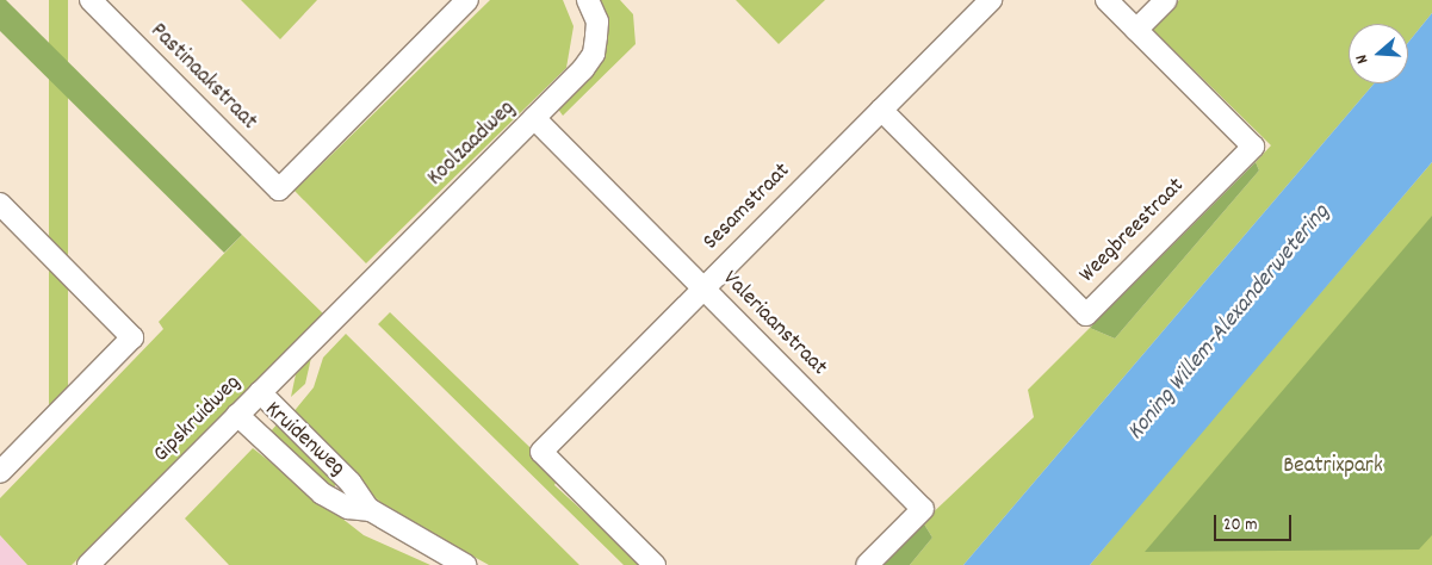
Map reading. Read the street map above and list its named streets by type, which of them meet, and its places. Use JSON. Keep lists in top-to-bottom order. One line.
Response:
{"streets":{"street":["Pastinaakstraat","Koolzaadweg","Sesamstraat","Weegbreestraat","Valeriaanstraat","Gipskruidweg","Kruidenweg"]},"crossings":[["Koolzaadweg","Valeriaanstraat"],["Koolzaadweg","Gipskruidweg"],["Sesamstraat","Weegbreestraat"],["Sesamstraat","Valeriaanstraat"],["Gipskruidweg","Kruidenweg"]],"water":["Koning Willem-Alexanderwetering"],"parks":["Beatrixpark"],"scale_bar":"20 m","north":"left"}
